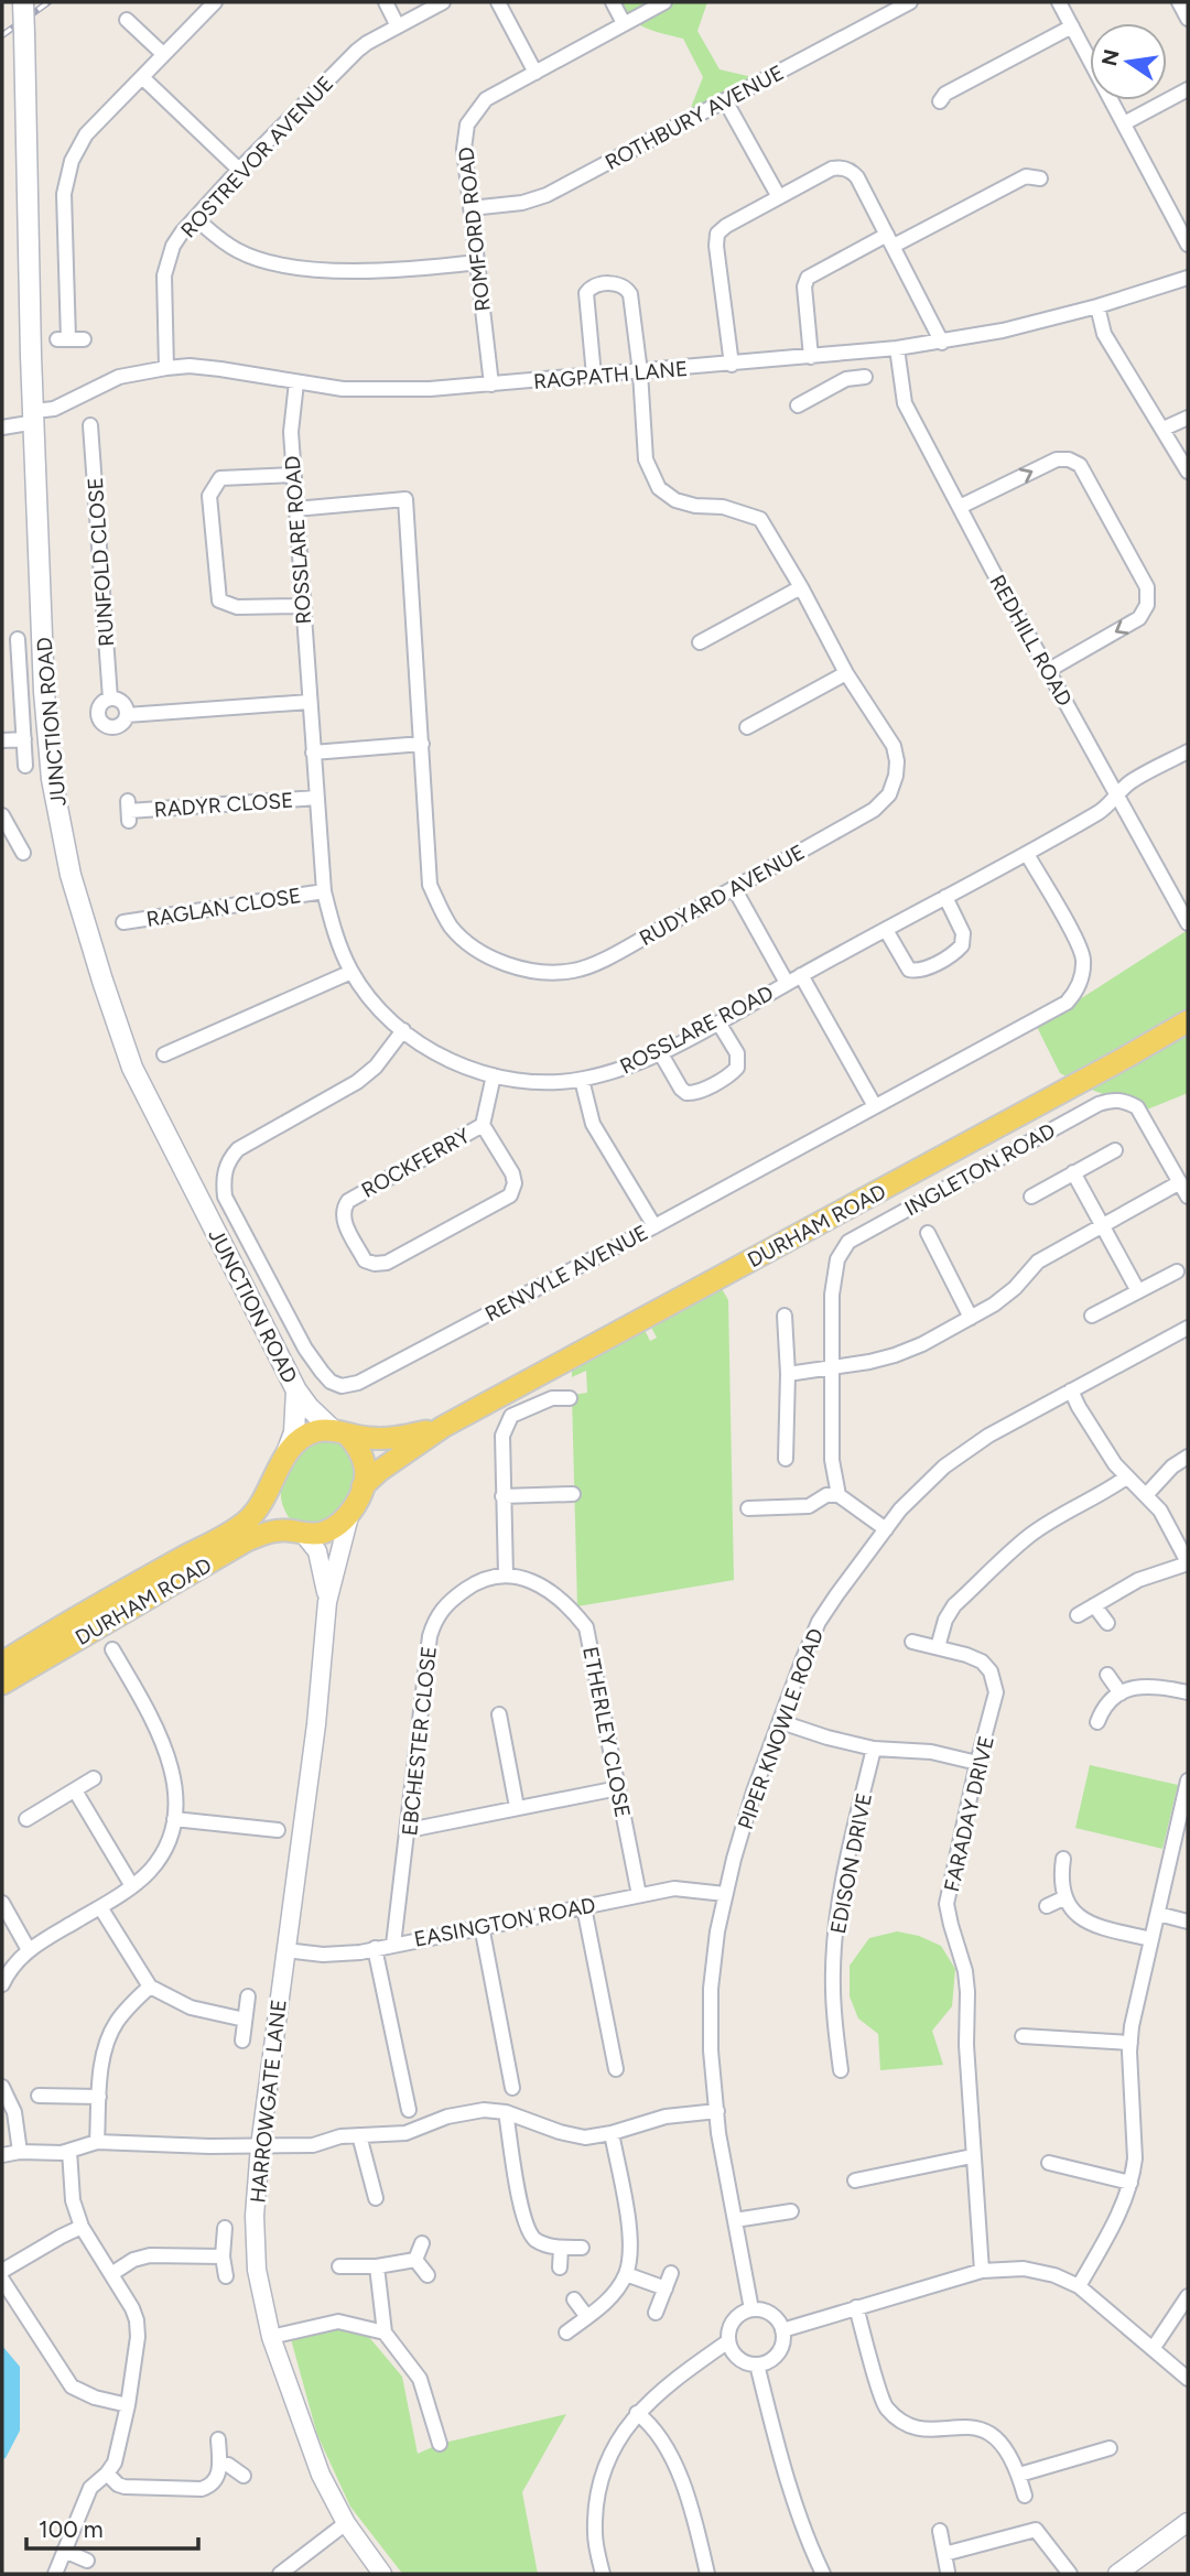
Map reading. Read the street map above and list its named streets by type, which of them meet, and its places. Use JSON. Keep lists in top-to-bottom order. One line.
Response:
{"streets":{"main road":["JUNCTION ROAD","DURHAM ROAD"],"street":["ROTHBURY AVENUE","ROSTREVOR AVENUE","ROMFORD ROAD","RAGPATH LANE","ROSSLARE ROAD","RUNFOLD CLOSE","REDHILL ROAD","RADYR CLOSE","RUDYARD AVENUE","RAGLAN CLOSE","ROCKFERRY","INGLETON ROAD","RENVYLE AVENUE","PIPER KNOWLE ROAD","ETHERLEY CLOSE","EBCHESTER CLOSE","FARADAY DRIVE","EDISON DRIVE","EASINGTON ROAD","HARROWGATE LANE"]},"crossings":[["ROTHBURY AVENUE","ROMFORD ROAD"],["ROSTREVOR AVENUE","RAGPATH LANE"],["ROMFORD ROAD","RAGPATH LANE"],["RAGPATH LANE","ROSSLARE ROAD"],["RAGPATH LANE","REDHILL ROAD"],["RAGPATH LANE","JUNCTION ROAD"],["RAGPATH LANE","RUDYARD AVENUE"],["ROSSLARE ROAD","RUNFOLD CLOSE"],["ROSSLARE ROAD","REDHILL ROAD"],["ROSSLARE ROAD","RADYR CLOSE"],["ROSSLARE ROAD","RUDYARD AVENUE"],["ROSSLARE ROAD","RAGLAN CLOSE"],["ROSSLARE ROAD","RENVYLE AVENUE"],["JUNCTION ROAD","DURHAM ROAD"],["JUNCTION ROAD","HARROWGATE LANE"],["DURHAM ROAD","HARROWGATE LANE"],["PIPER KNOWLE ROAD","EASINGTON ROAD"],["ETHERLEY CLOSE","EBCHESTER CLOSE"],["ETHERLEY CLOSE","EASINGTON ROAD"],["EBCHESTER CLOSE","EASINGTON ROAD"],["EASINGTON ROAD","HARROWGATE LANE"]],"scale_bar":"100 m","north":"left"}
